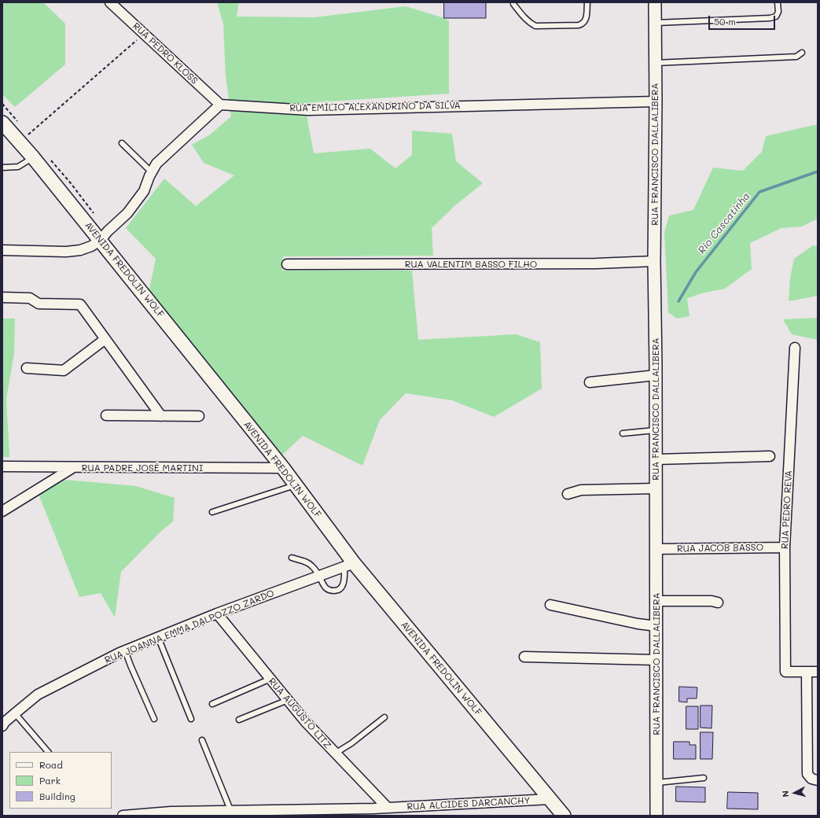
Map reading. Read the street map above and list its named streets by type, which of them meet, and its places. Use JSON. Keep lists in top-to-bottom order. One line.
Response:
{"streets":{"main road":["AVENIDA FREDOLIN WOLF"],"street":["RUA PEDRO KLOSS","RUA EMÍLIO ALEXANDRINO DA SILVA","RUA FRANCISCO DALLALIBERA","RUA VALENTIM BASSO FILHO","RUA PADRE JOSÉ MARTINI","RUA PEDRO REVA","RUA JACOB BASSO","RUA JOANNA EMMA DALPOZZO ZARDO","RUA AUGUSTO LITZ","RUA ALCIDES DARCANCHY"]},"crossings":[["RUA PEDRO KLOSS","RUA EMÍLIO ALEXANDRINO DA SILVA"],["RUA EMÍLIO ALEXANDRINO DA SILVA","RUA FRANCISCO DALLALIBERA"],["RUA FRANCISCO DALLALIBERA","RUA VALENTIM BASSO FILHO"],["RUA FRANCISCO DALLALIBERA","RUA JACOB BASSO"],["AVENIDA FREDOLIN WOLF","RUA PADRE JOSÉ MARTINI"],["AVENIDA FREDOLIN WOLF","RUA JOANNA EMMA DALPOZZO ZARDO"],["AVENIDA FREDOLIN WOLF","RUA ALCIDES DARCANCHY"],["RUA PEDRO REVA","RUA JACOB BASSO"],["RUA JOANNA EMMA DALPOZZO ZARDO","RUA AUGUSTO LITZ"],["RUA AUGUSTO LITZ","RUA ALCIDES DARCANCHY"]],"water":["Rio Cascatinha"],"legend":["Road","Park","Building"],"scale_bar":"50 m","north":"left"}
